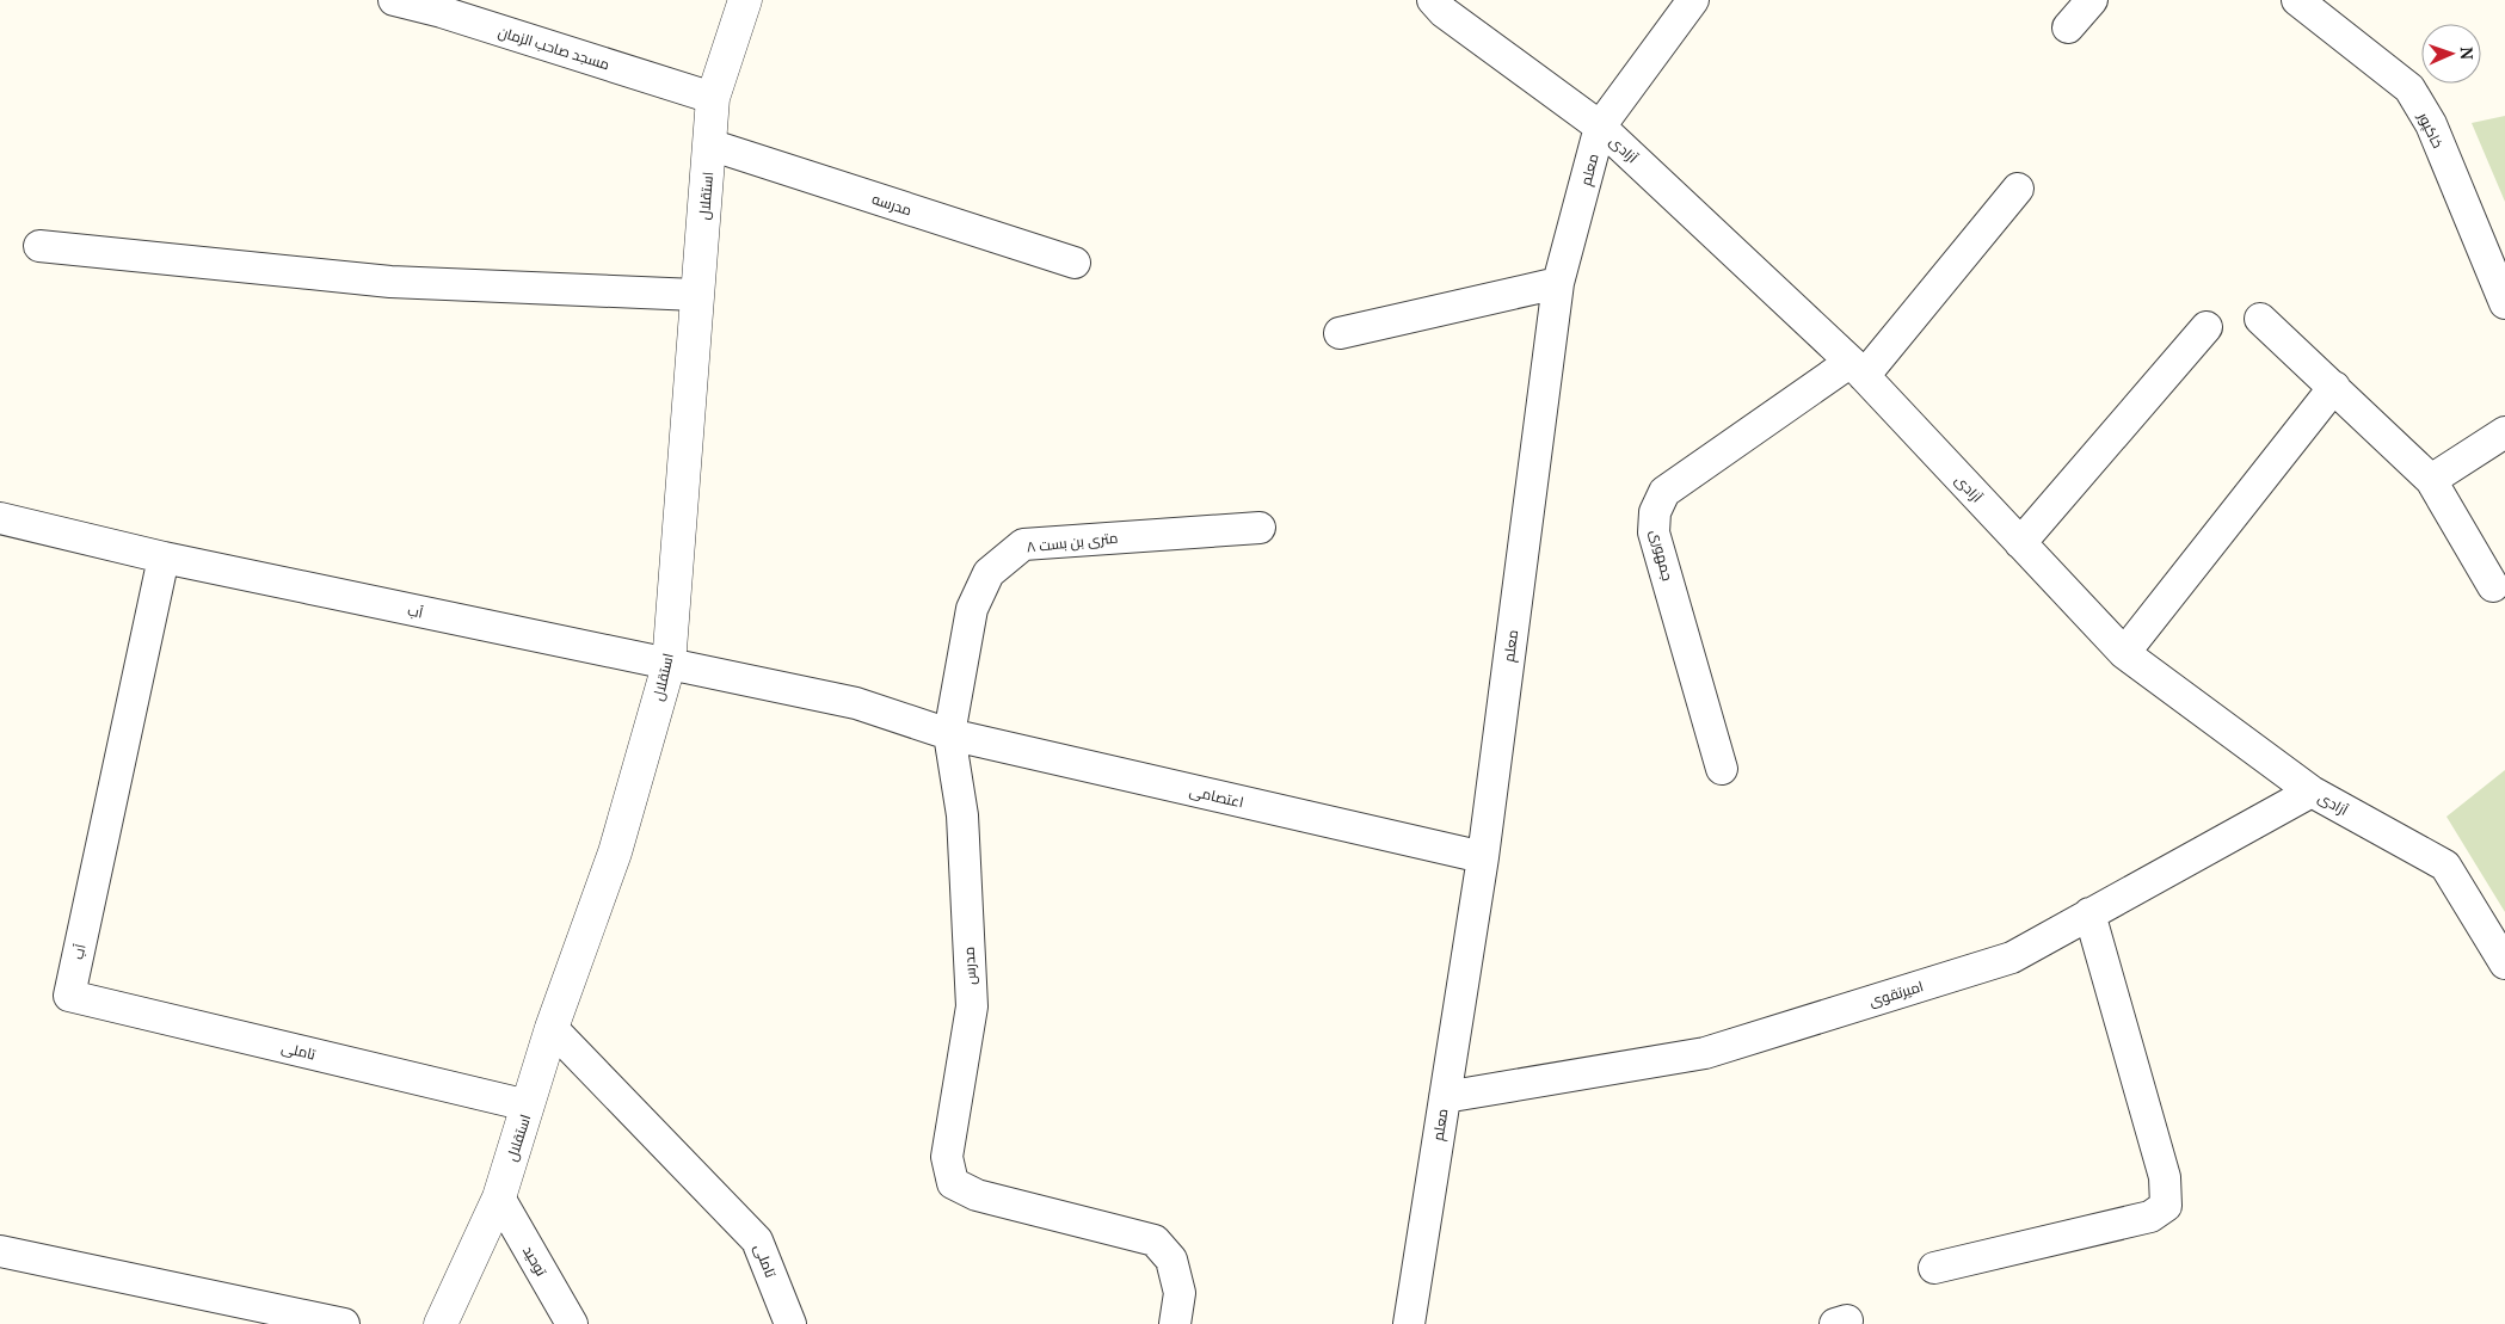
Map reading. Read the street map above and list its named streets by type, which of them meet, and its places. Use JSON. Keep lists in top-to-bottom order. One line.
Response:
{"streets":{"street":["مسجد صاحب الزمان","خاکپور","آزادی","معلم","استقلال","مدرسه","۸ متری بن بست","جمهوری","آب","اعتصامی","مدرس","امیرتقوی","تاملی","توحید"]},"crossings":[["مسجد صاحب الزمان","استقلال"],["آزادی","معلم"],["آزادی","جمهوری"],["آزادی","امیرتقوی"],["معلم","اعتصامی"],["معلم","امیرتقوی"],["استقلال","مدرسه"],["استقلال","آب"],["استقلال","تاملی"],["استقلال","توحید"],["۸ متری بن بست","اعتصامی"],["۸ متری بن بست","مدرس"],["آب","تاملی"],["اعتصامی","مدرس"]],"north":"right"}
